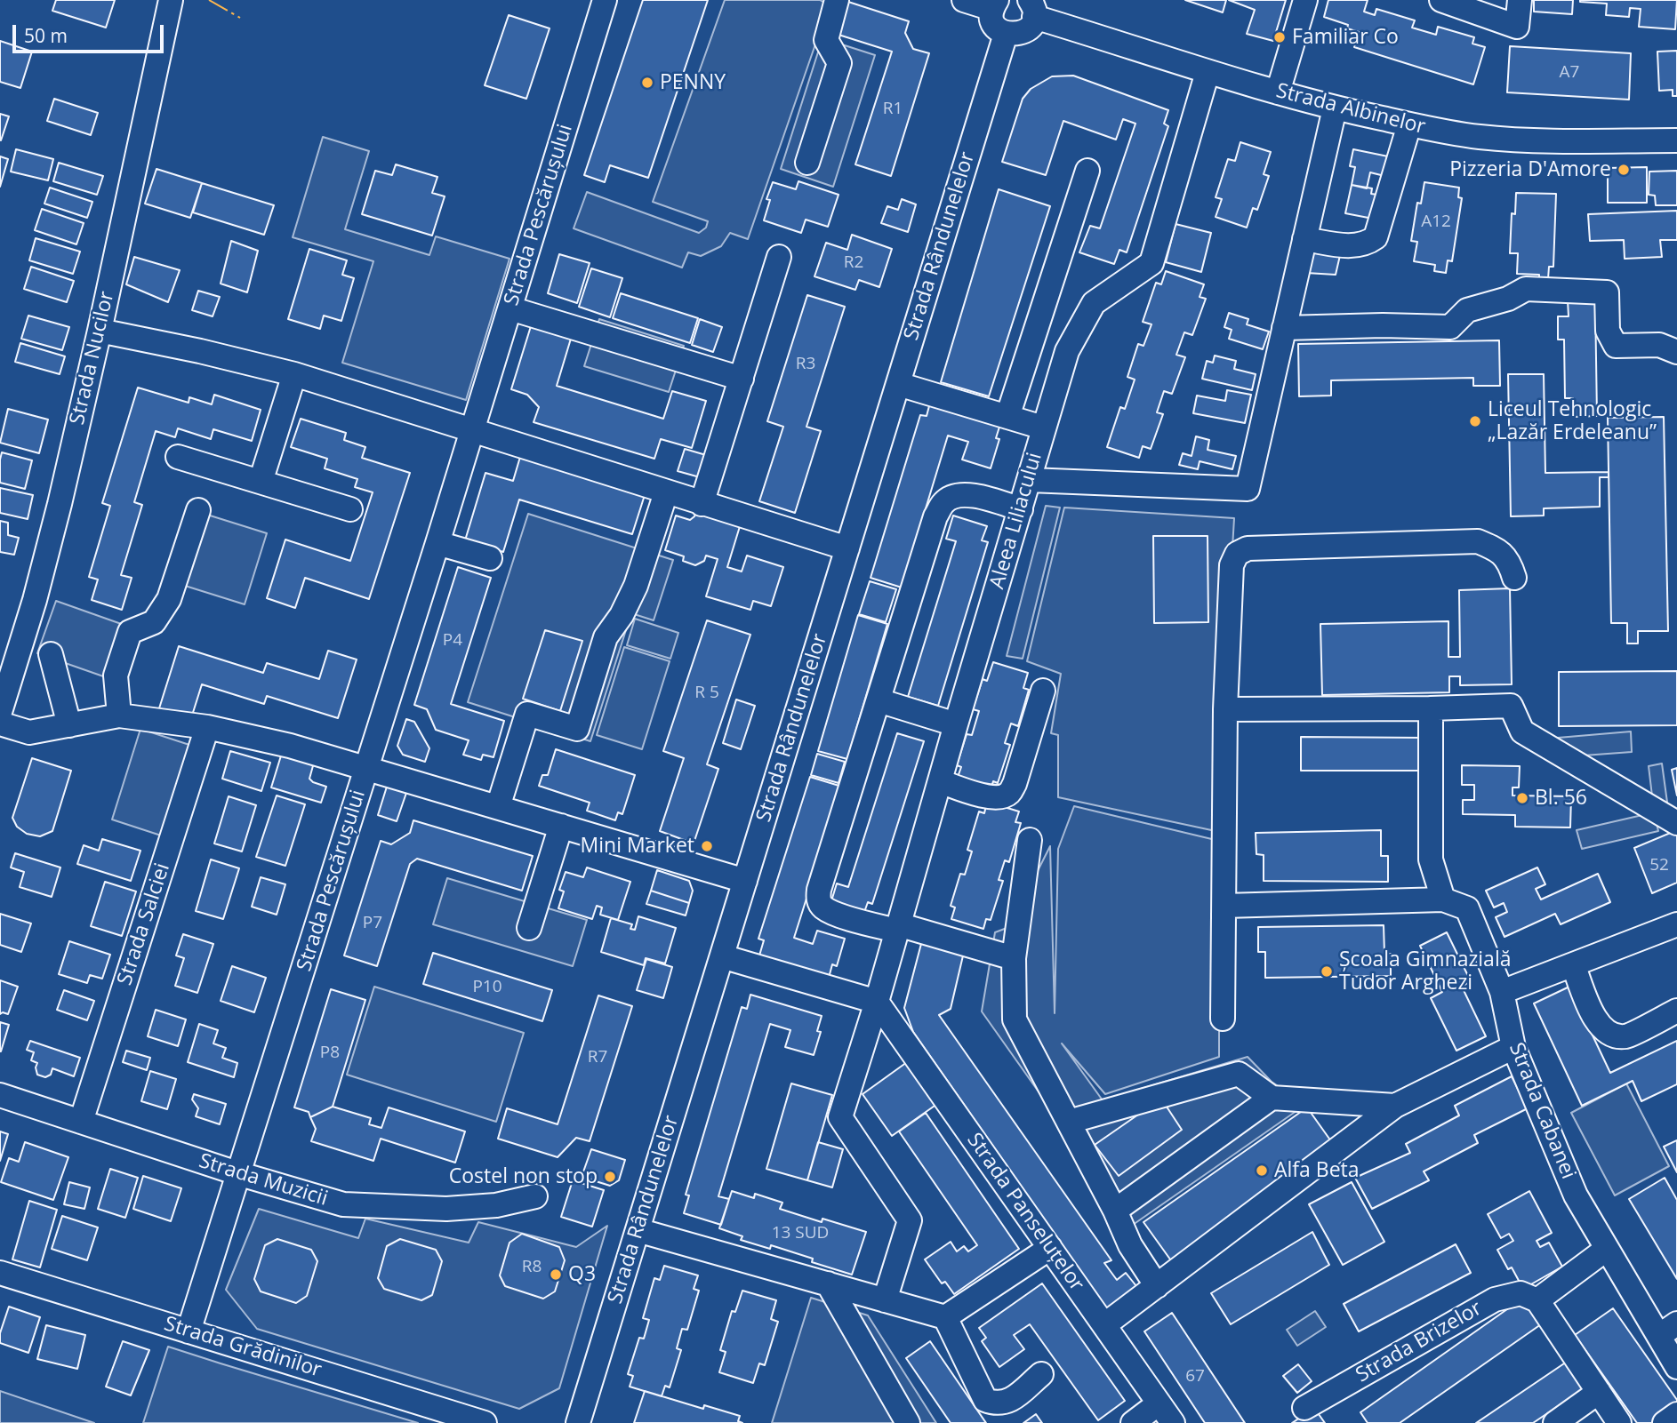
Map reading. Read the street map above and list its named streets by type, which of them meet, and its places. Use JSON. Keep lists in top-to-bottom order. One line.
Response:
{"streets":{"street":["Strada Albinelor","Strada Pescărușului","Strada Rândunelelor","Strada Nucilor","Aleea Liliacului","Strada Salciei","Strada Cabanei","Strada Muzicii","Strada Panseluțelor","Strada Brizelor","Strada Grădinilor"]},"crossings":[["Strada Albinelor","Aleea Liliacului"],["Strada Pescărușului","Strada Muzicii"],["Strada Pescărușului","Strada Grădinilor"],["Aleea Liliacului","Strada Panseluțelor"],["Strada Salciei","Strada Muzicii"]],"places":["Familiar Co","PENNY","Pizzeria D'Amore","Liceul Tehnologic „Lazăr Erdeleanu”","Bl. 56","Mini Market","Școala Gimnazială Tudor Arghezi","Alfa Beta","Costel non stop","Q3"],"house_numbers":["A7","R1","A12","R2","R3","P4","R 5","52","P7","P10","P8","R7","13 SUD","R8","67"],"scale_bar":"50 m"}
